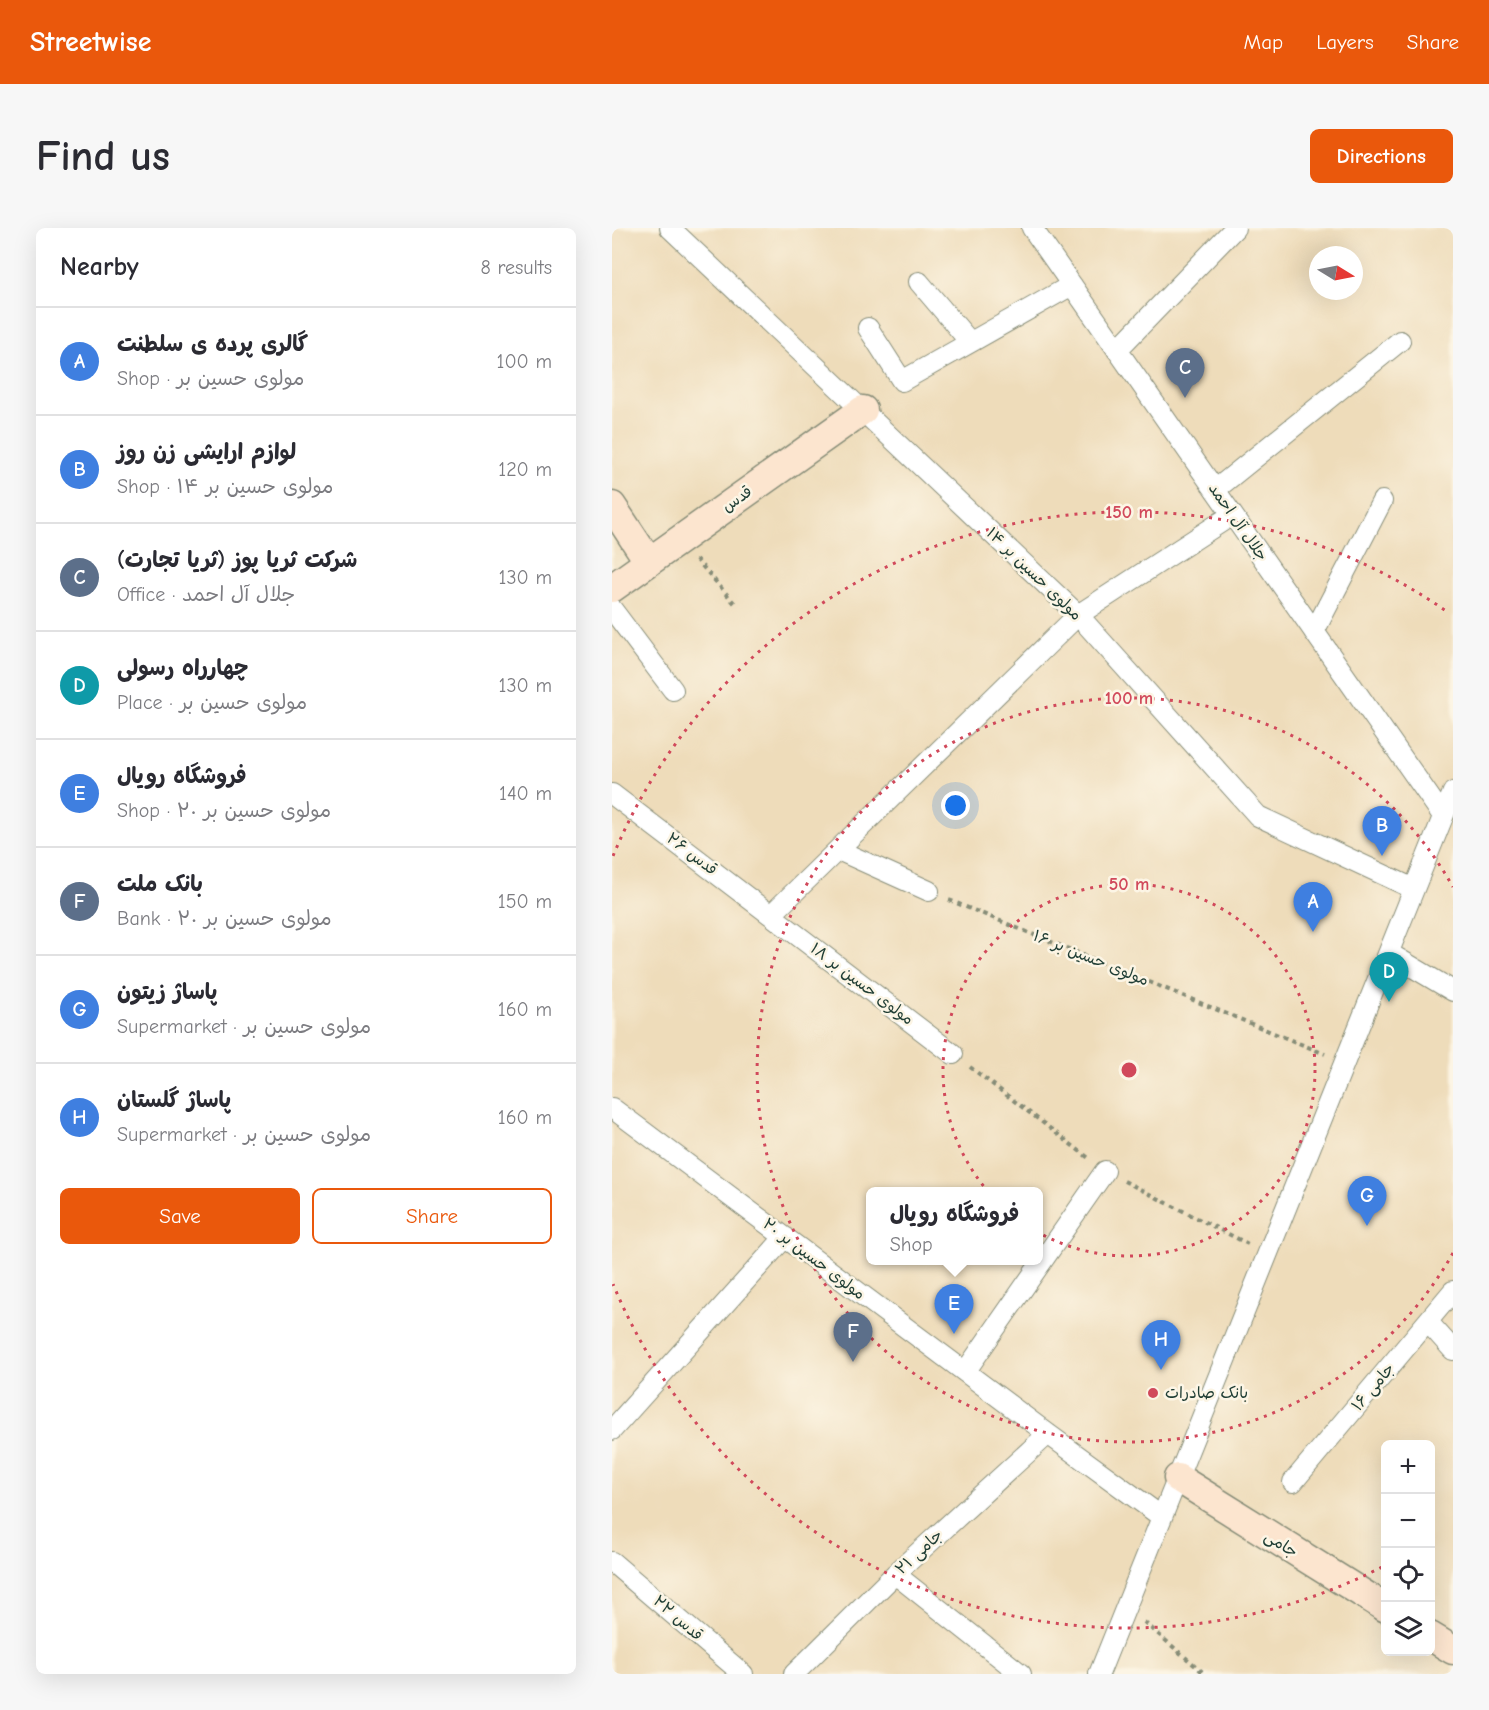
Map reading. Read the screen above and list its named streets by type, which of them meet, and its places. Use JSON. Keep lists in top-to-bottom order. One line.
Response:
{"streets":{"street":["قدس","جلال آل احمد","مولوی حسین بر ۱۴","قدس ۲۶","مولوی حسین بر ۱۸","مولوی حسین بر ۲۰","جامی ۱۶","جامی","جامی ۲۱","قدس ۲۲"],"path":["مولوی حسین بر ۱۶"]},"crossings":[["قدس","مولوی حسین بر ۱۴"],["قدس ۲۶","مولوی حسین بر ۱۸"],["مولوی حسین بر ۲۰","جامی ۲۱"]],"places":["بانک صادرات"],"north":"right","page":{"header":"Streetwise","nav":["Map","Layers","Share"],"buttons":["Directions",["Save","Share"]],"title":"Find us","heading":["Nearby","8 results"],"list":[{"mark":"A","name":"گالری پرده ی سلطنت","note":"Shop · مولوی حسین بر","value":"100 m"},{"mark":"B","name":"لوازم ارایشی زن روز","note":"Shop · مولوی حسین بر ۱۴","value":"120 m"},{"mark":"C","name":"شرکت ثریا پوز (ثریا تجارت)","note":"Office · جلال آل احمد","value":"130 m"},{"mark":"D","name":"چهارراه رسولی","note":"Place · مولوی حسین بر","value":"130 m"},{"mark":"E","name":"فروشگاه رویال","note":"Shop · مولوی حسین بر ۲۰","value":"140 m"},{"mark":"F","name":"بانک ملت","note":"Bank · مولوی حسین بر ۲۰","value":"150 m"},{"mark":"G","name":"پاساژ زیتون","note":"Supermarket · مولوی حسین بر","value":"160 m"},{"mark":"H","name":"پاساژ گلستان","note":"Supermarket · مولوی حسین بر","value":"160 m"}],"pins":["C","B","A","D","G","E","F","H"],"popup":["فروشگاه رویال","Shop"],"map_buttons":["+","−"]},"rings":["150 m","100 m","50 m"]}
